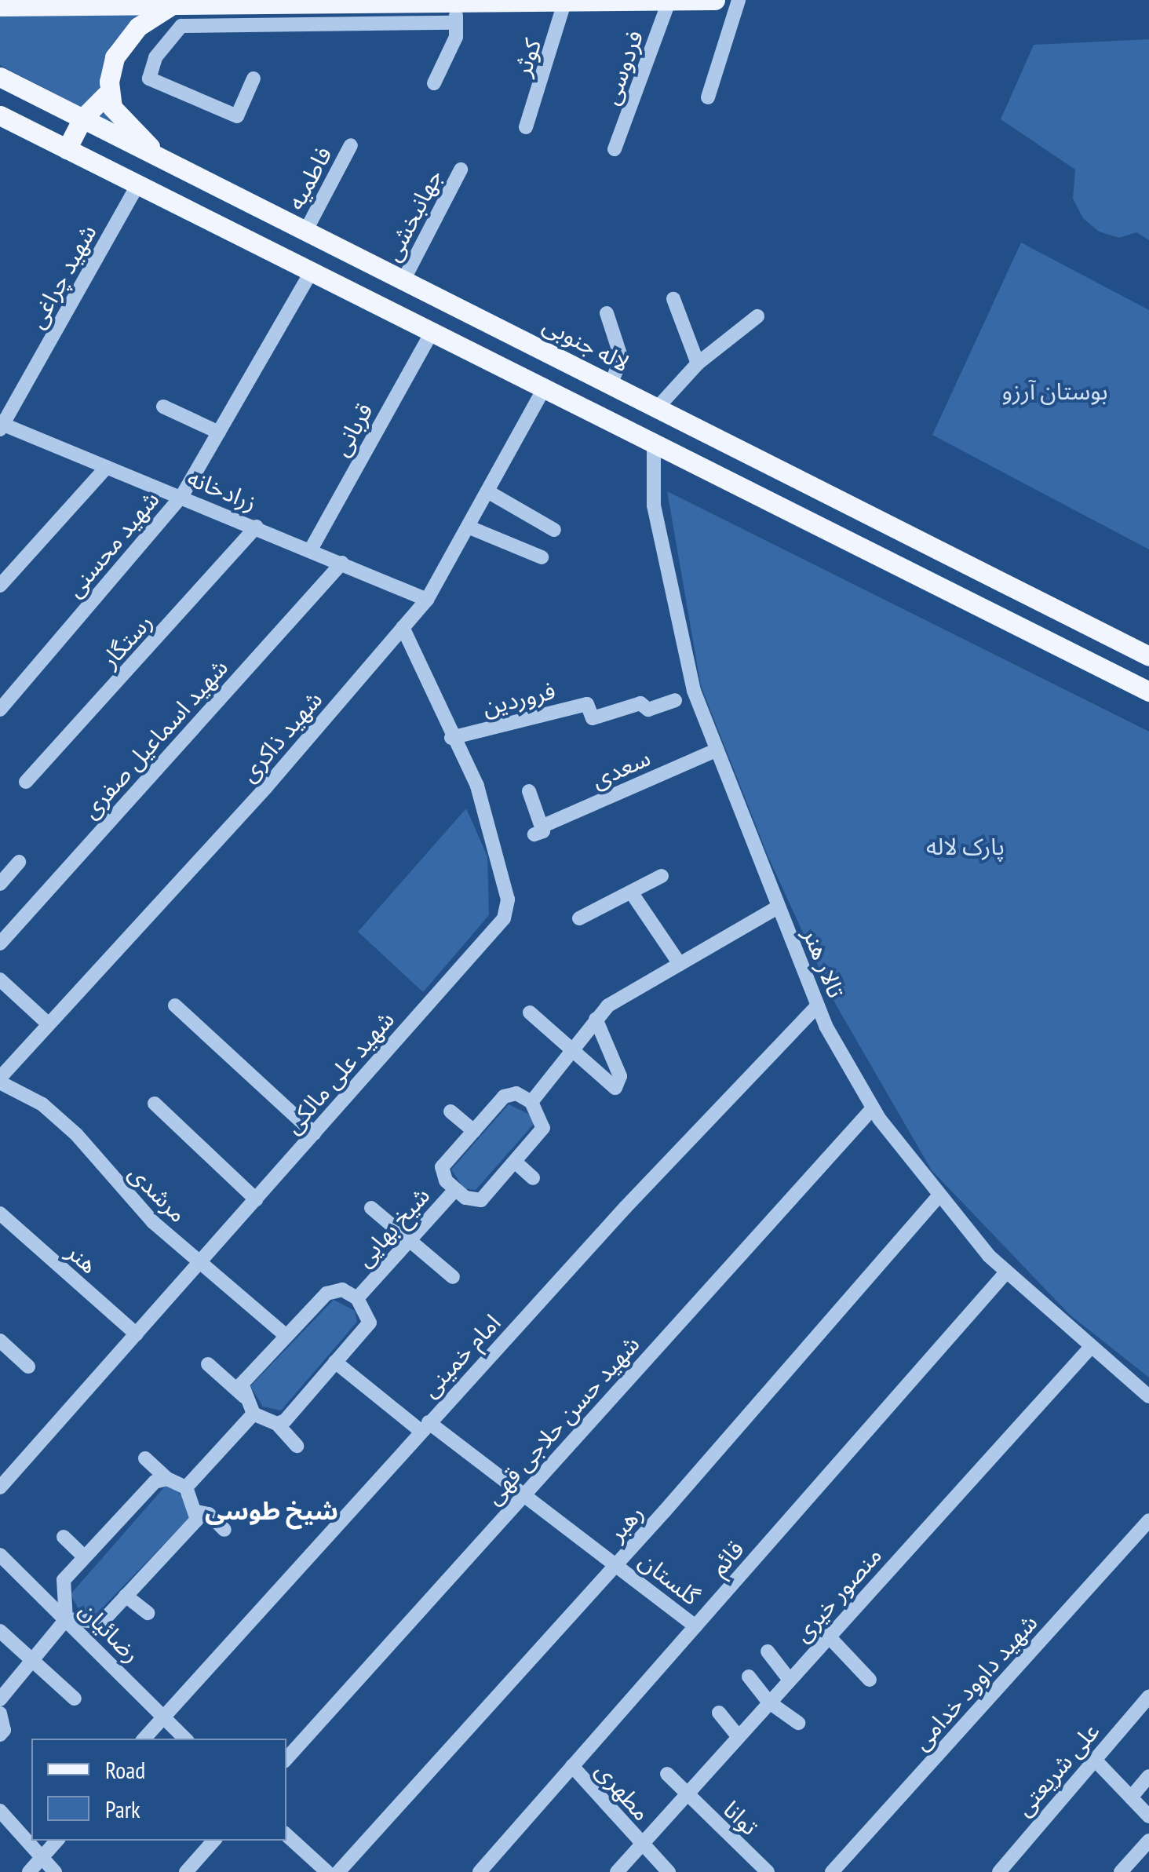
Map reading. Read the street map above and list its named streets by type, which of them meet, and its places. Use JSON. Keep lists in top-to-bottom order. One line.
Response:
{"streets":{"main road":["لاله جنوبی"],"street":["کوثر","فردوسی","فاطمیه","جهانبخشی","شهید چراغی","قربانی","زرادخانه","شهید محسنی","رستگار","فروردین","شهید ذاکری","شهید اسماعیل صفری","سعدی","تالار هنر","شهید علی مالکی","مرشدی","شیخ بهایی","هنر","امام خمینی","شهید حسن حلاجی قهی","رهبر","قائم","گلستان","منصور خیری","رضائیان","شهید داوود خدامی","علی شریعتی","مطهری","توانا"]},"crossings":[["فاطمیه","لاله جنوبی"],["جهانبخشی","لاله جنوبی"],["شهید چراغی","زرادخانه"],["قربانی","زرادخانه"],["زرادخانه","شهید محسنی"],["زرادخانه","رستگار"],["زرادخانه","شهید ذاکری"],["زرادخانه","شهید اسماعیل صفری"],["فروردین","شهید علی مالکی"],["شهید ذاکری","شهید علی مالکی"],["شهید ذاکری","مرشدی"],["سعدی","تالار هنر"],["تالار هنر","امام خمینی"],["تالار هنر","شهید حسن حلاجی قهی"],["تالار هنر","رهبر"],["تالار هنر","قائم"],["تالار هنر","منصور خیری"],["شهید علی مالکی","مرشدی"],["شهید علی مالکی","هنر"],["شیخ بهایی","گلستان"],["امام خمینی","گلستان"],["امام خمینی","رضائیان"],["شهید حسن حلاجی قهی","گلستان"],["رهبر","گلستان"],["قائم","گلستان"],["قائم","مطهری"],["منصور خیری","مطهری"],["منصور خیری","توانا"]],"districts":["شیخ طوسی"],"parks":["بوستان آرزو","پارک لاله"],"legend":["Road","Park"]}
